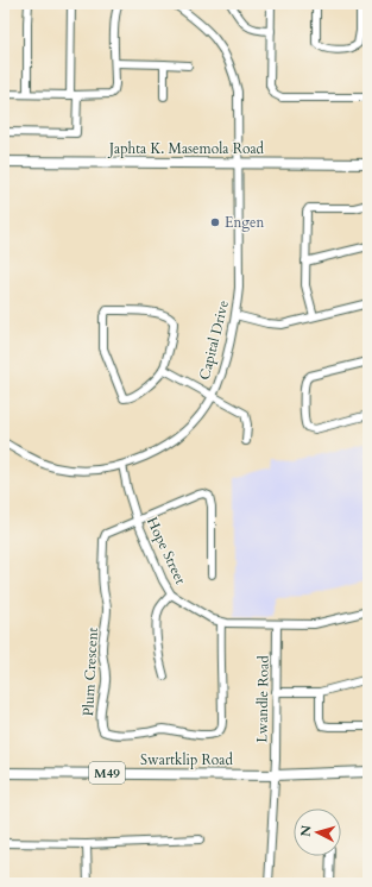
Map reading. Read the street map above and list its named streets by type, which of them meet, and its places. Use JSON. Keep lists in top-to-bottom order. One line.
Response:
{"streets":{"main road":["Japhta K. Masemola Road","Swartklip Road","M49"],"street":["Capital Drive","Hope Street","Plum Crescent","Lwandle Road"]},"crossings":[["Japhta K. Masemola Road","Capital Drive"],["Capital Drive","Hope Street"],["Hope Street","Plum Crescent"],["Hope Street","Lwandle Road"],["Lwandle Road","Swartklip Road"]],"places":["Engen"],"north":"left"}
